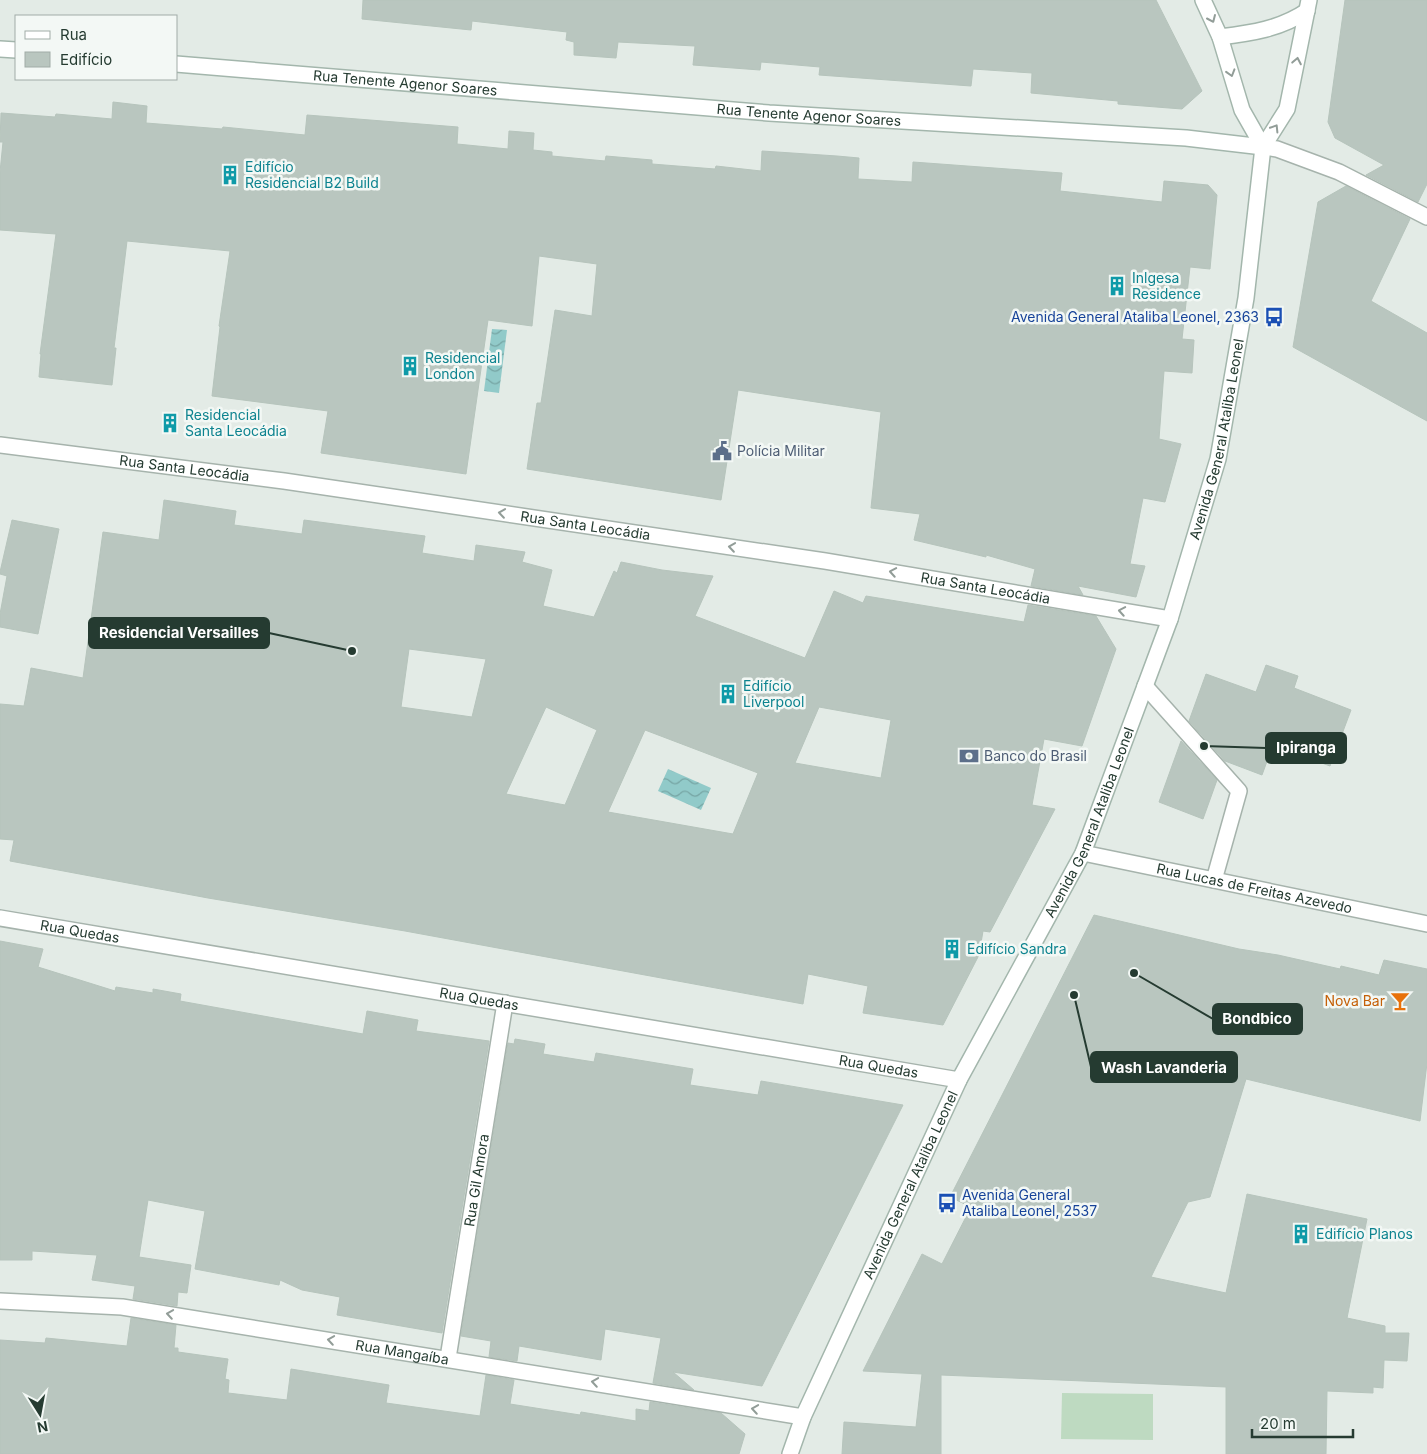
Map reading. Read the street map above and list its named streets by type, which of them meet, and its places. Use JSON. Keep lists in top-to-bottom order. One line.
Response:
{"streets":{"street":["Rua Tenente Agenor Soares","Avenida General Ataliba Leonel","Rua Santa Leocádia","Rua Lucas de Freitas Azevedo","Rua Quedas","Rua Gil Amora","Rua Mangaíba"]},"crossings":[["Rua Tenente Agenor Soares","Avenida General Ataliba Leonel"],["Avenida General Ataliba Leonel","Rua Santa Leocádia"],["Avenida General Ataliba Leonel","Rua Lucas de Freitas Azevedo"],["Avenida General Ataliba Leonel","Rua Quedas"],["Avenida General Ataliba Leonel","Rua Mangaíba"],["Rua Quedas","Rua Gil Amora"],["Rua Gil Amora","Rua Mangaíba"]],"one_way":["Rua Santa Leocádia","Rua Mangaíba"],"places":{"building":["Edifício Residencial B2 Build","Inlgesa Residence","Residencial London","Residencial Santa Leocádia","Edifício Liverpool","Edifício Sandra","Edifício Planos"],"bus stop":["Avenida General Ataliba Leonel, 2363","Avenida General Ataliba Leonel, 2537"],"public building":["Polícia Militar"],"other":["Residencial Versailles","Ipiranga","Bondbico","Wash Lavanderia"],"bank":["Banco do Brasil"],"bar":["Nova Bar"]},"legend":["Rua","Edifício"],"scale_bar":"20 m","north":"bottom"}
